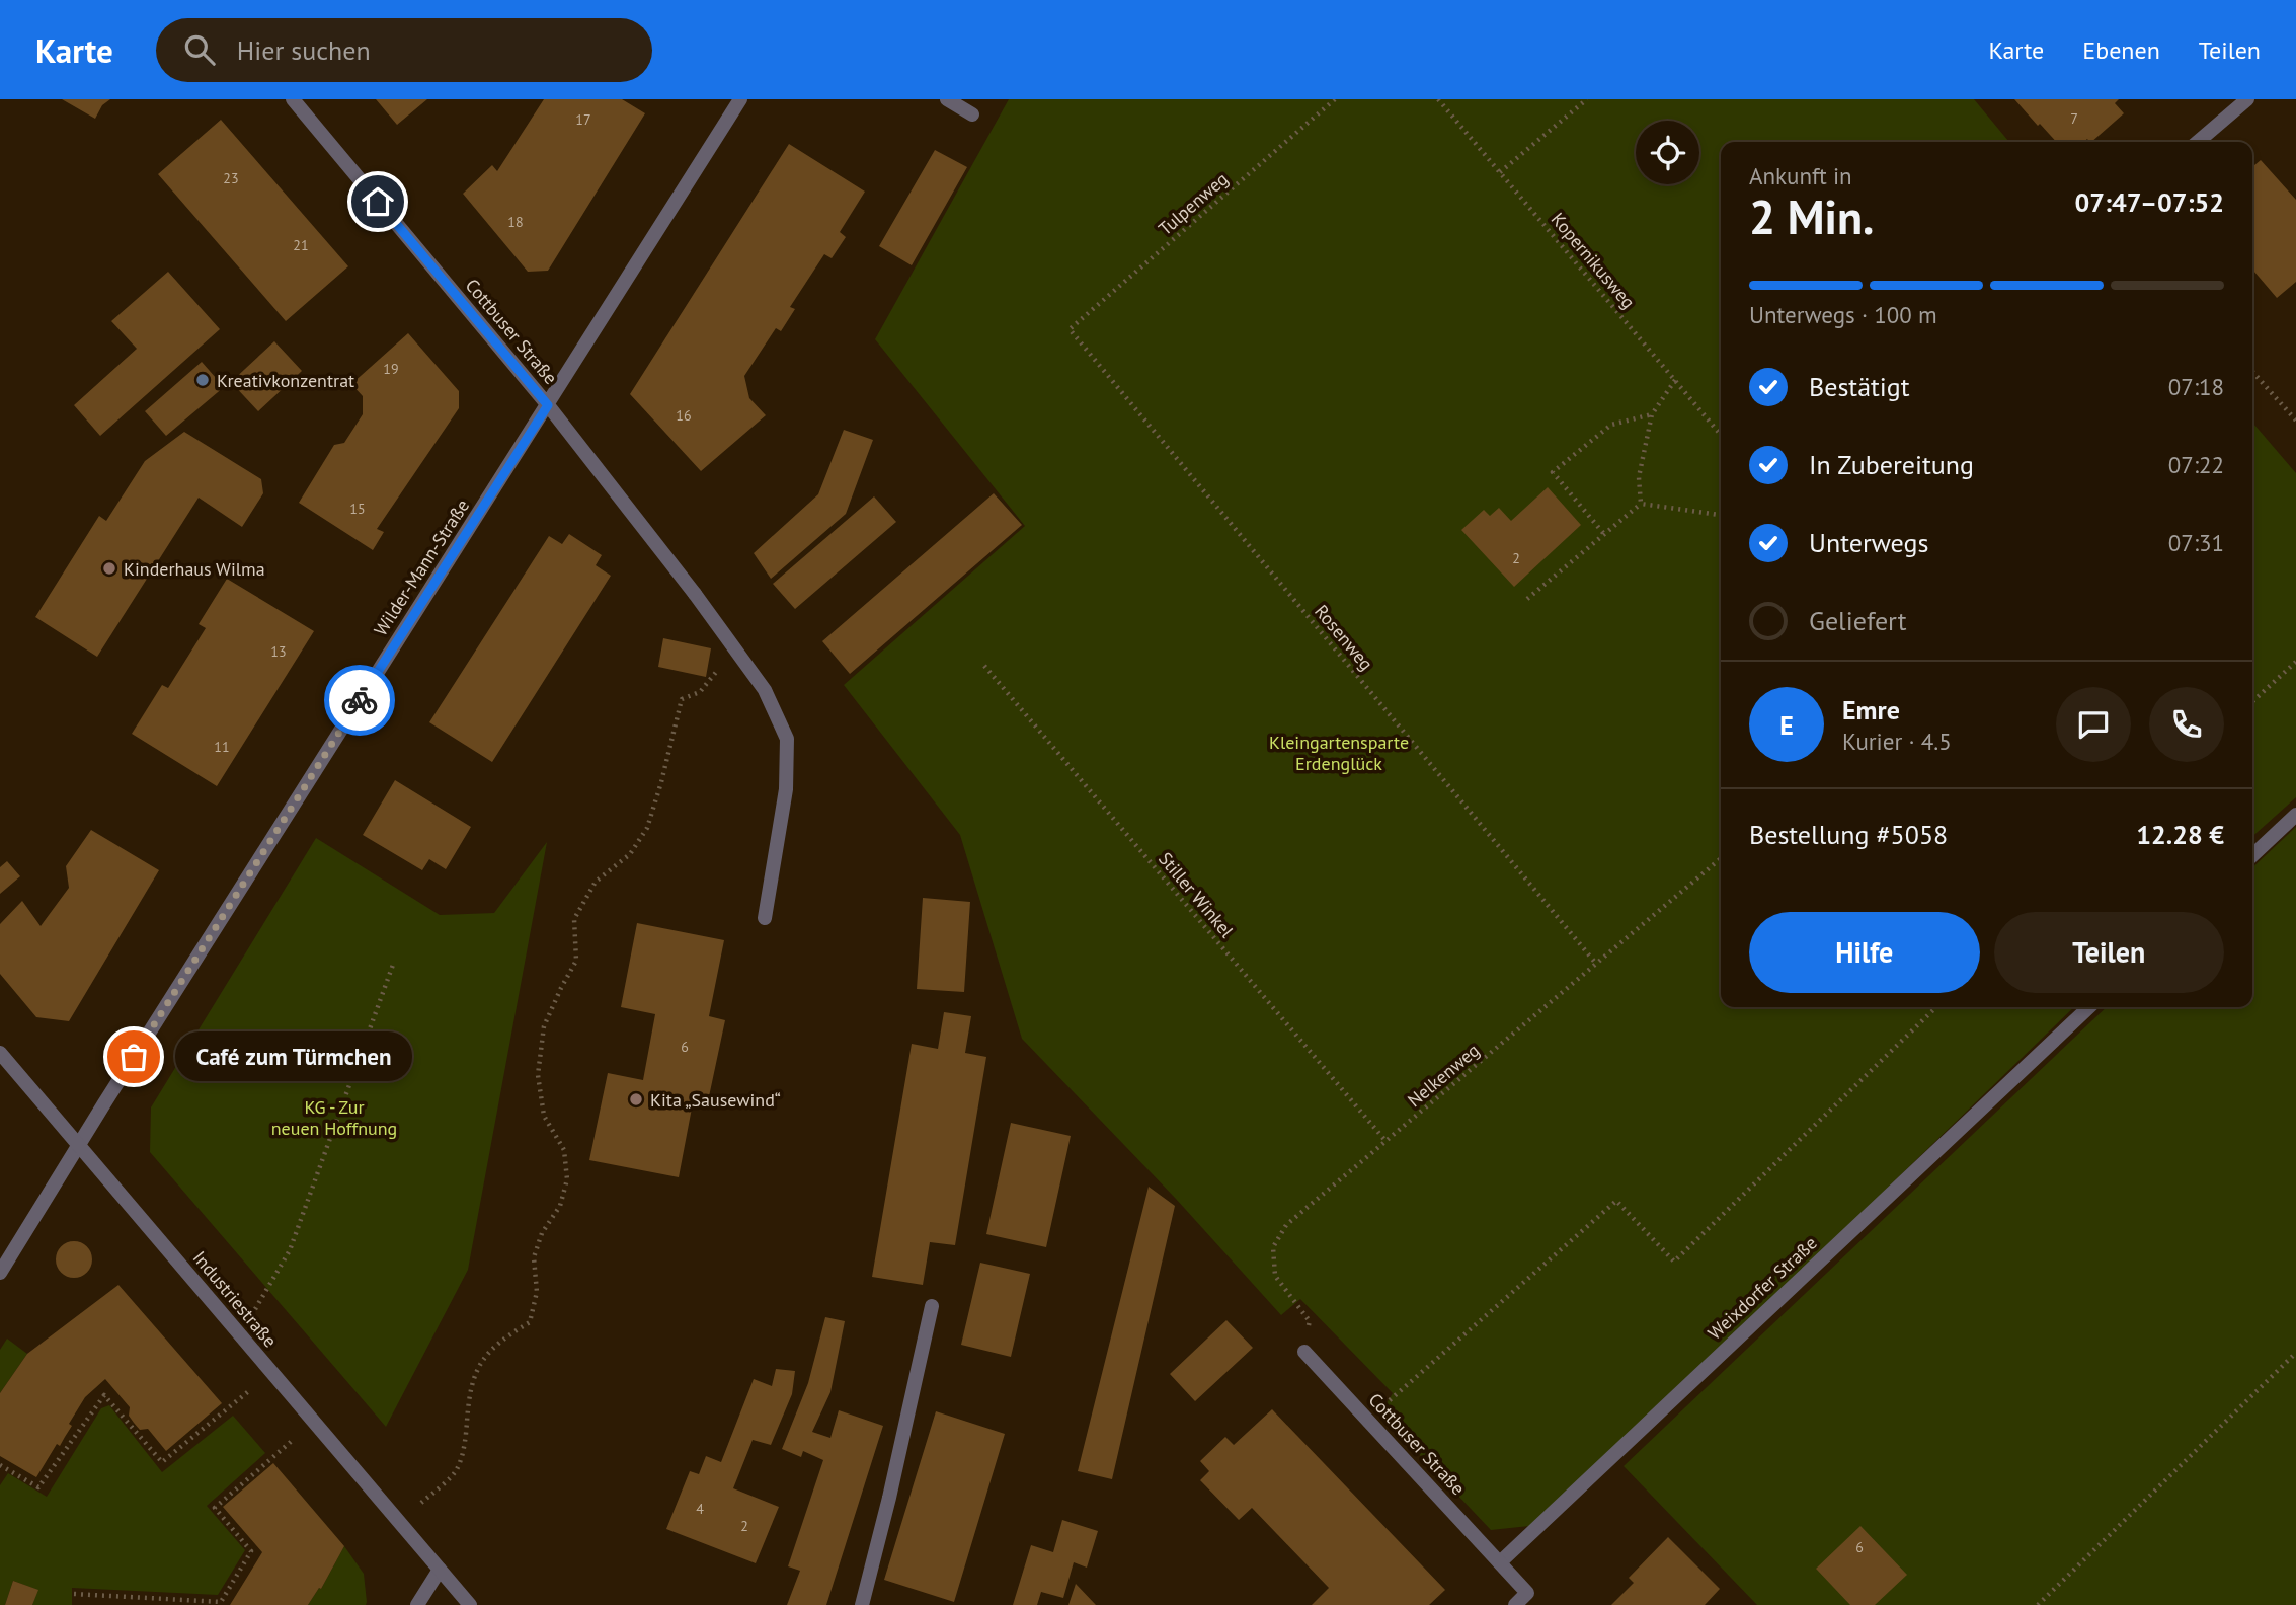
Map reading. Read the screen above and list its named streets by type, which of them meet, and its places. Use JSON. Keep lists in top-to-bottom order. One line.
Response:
{"streets":{"street":["Cottbuser Straße","Wilder-Mann-Straße","Weixdorfer Straße","Industriestraße"],"path":["Tulpenweg","Kopernikusweg","Rosenweg","Stiller Winkel","Nelkenweg"]},"crossings":[["Tulpenweg","Rosenweg"],["Cottbuser Straße","Wilder-Mann-Straße"],["Cottbuser Straße","Nelkenweg"],["Cottbuser Straße","Weixdorfer Straße"],["Wilder-Mann-Straße","Industriestraße"],["Rosenweg","Nelkenweg"],["Stiller Winkel","Nelkenweg"]],"parks":["Kleingartensparte Erdenglück","KG - Zur neuen Hoffnung"],"places":["Kreativkonzentrat","Kinderhaus Wilma","Café zum Türmchen","Kita „Sausewind“"],"house_numbers":["7","17","23","18","21","19","16","15","2","13","11","6","4","2","6"],"page":{"header":"Karte","search":"Hier suchen","nav":["Karte","Ebenen","Teilen"],"heading":["2 Min.","Ankunft in","07:47–07:52"],"panel":["Emre","Kurier · 4.5","Bestellung #5058","12.28 €"],"bar":"Unterwegs · 100 m","list":[["Bestätigt","07:18"],["In Zubereitung","07:22"],["Unterwegs","07:31"],"Geliefert"],"round":"E","buttons":["Hilfe","Teilen"],"bubble":"Café zum Türmchen"}}
